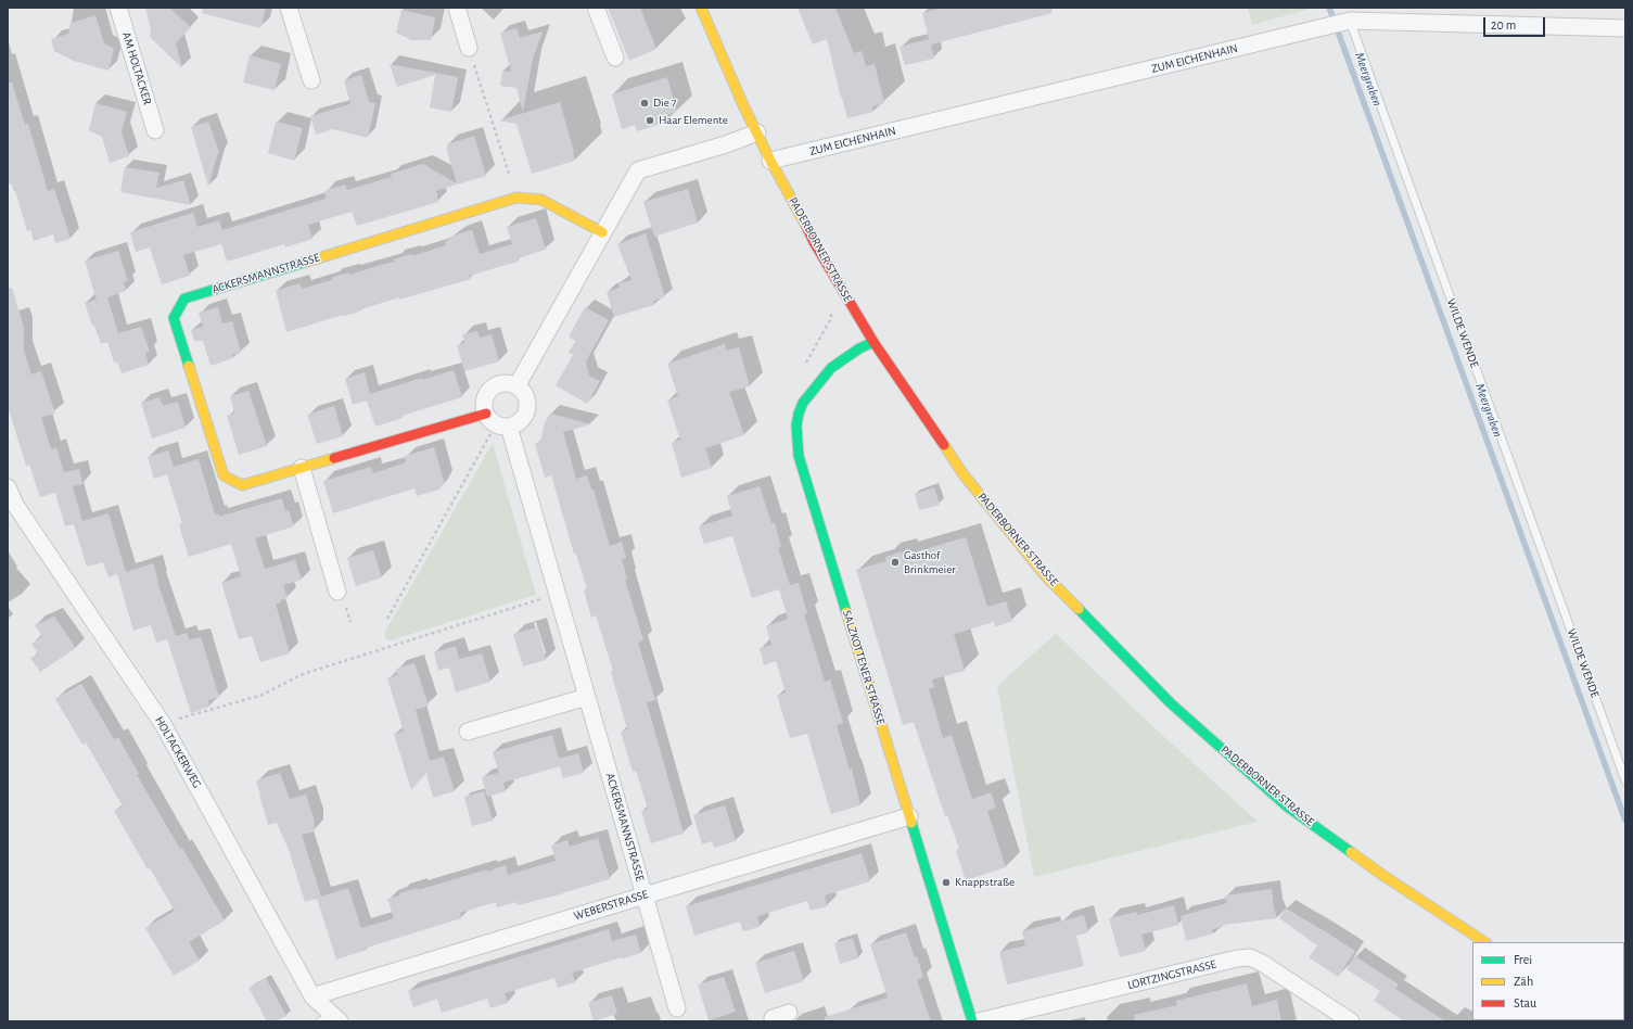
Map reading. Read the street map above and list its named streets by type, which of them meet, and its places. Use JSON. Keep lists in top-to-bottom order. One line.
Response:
{"streets":{"street":["ZUM EICHENHAIN","AM HOLTACKER","PADERBORNER STRASSE","ACKERSMANNSTRASSE","SALZKOTTENER STRASSE","HOLTACKERWEG","WEBERSTRASSE","LORTZINGSTRASSE"],"lane":["WILDE WENDE"]},"crossings":[["ZUM EICHENHAIN","PADERBORNER STRASSE"],["ZUM EICHENHAIN","WILDE WENDE"],["PADERBORNER STRASSE","SALZKOTTENER STRASSE"],["ACKERSMANNSTRASSE","WEBERSTRASSE"],["SALZKOTTENER STRASSE","WEBERSTRASSE"],["HOLTACKERWEG","WEBERSTRASSE"]],"water":["Meergraben"],"places":["Die 7","Haar Elemente","Gasthof Brinkmeier","Knappstraße"],"legend":["Frei","Zäh","Stau"],"scale_bar":"20 m"}
